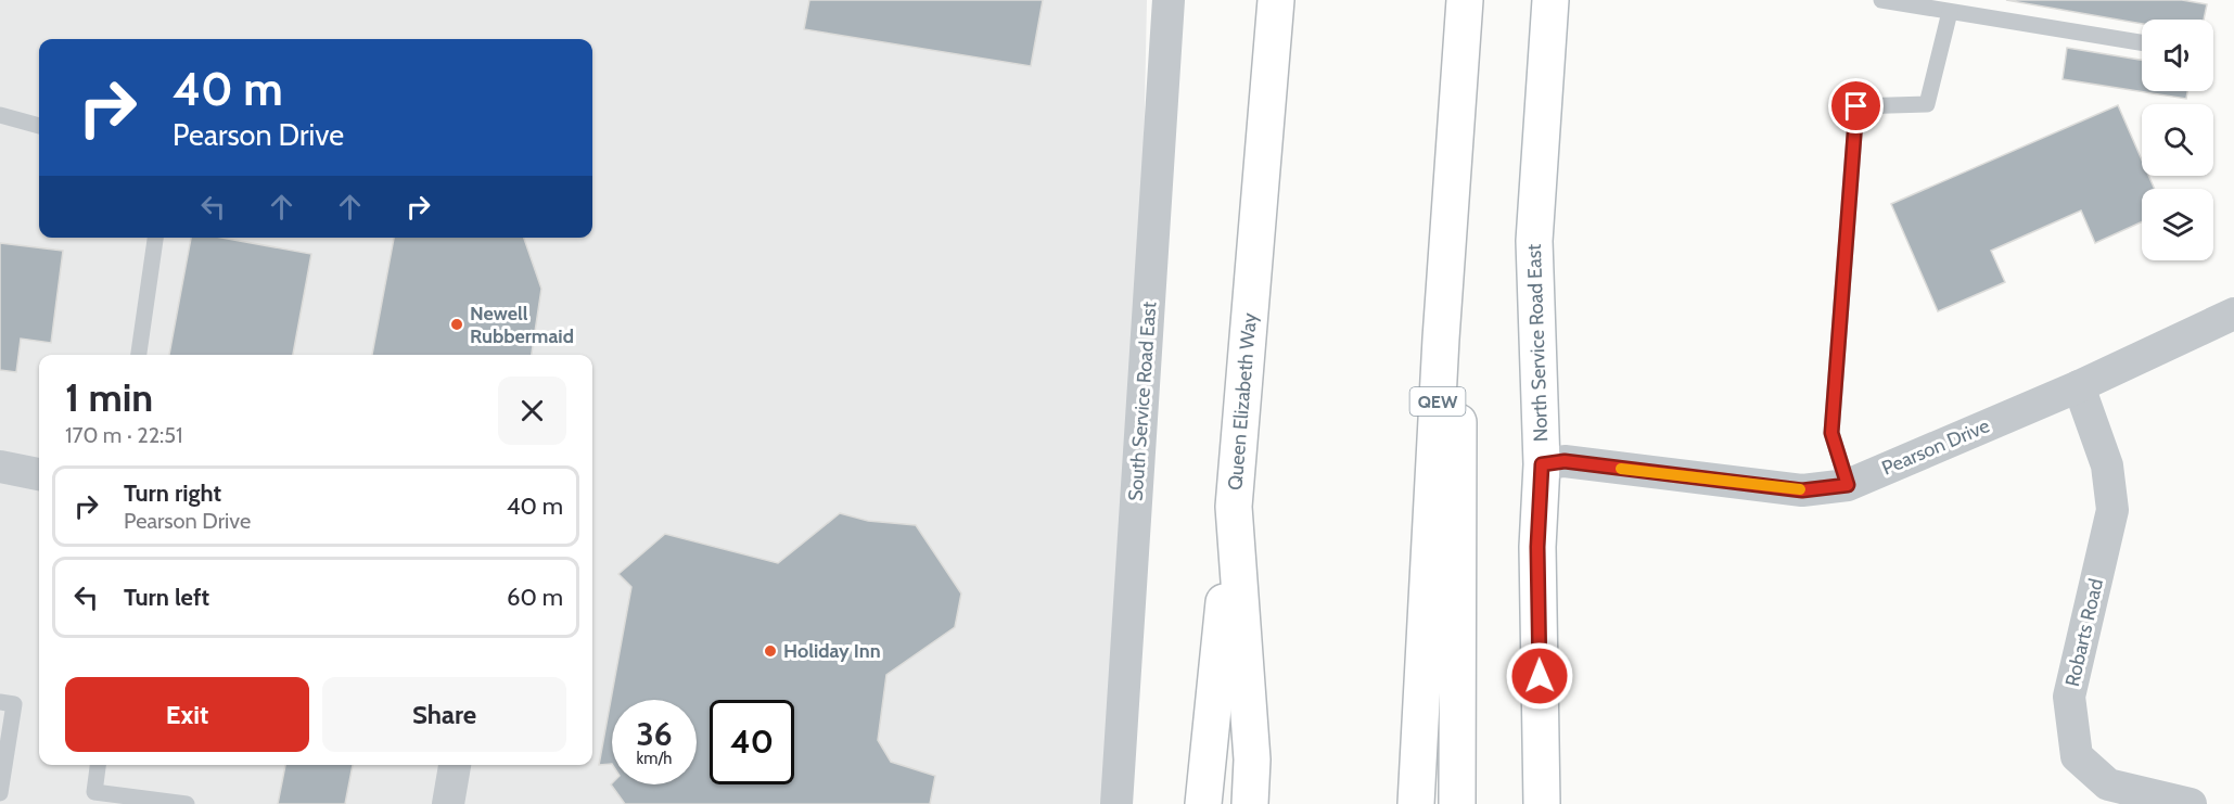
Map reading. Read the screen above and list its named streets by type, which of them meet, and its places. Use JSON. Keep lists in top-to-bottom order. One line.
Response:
{"streets":{"main road":["North Service Road East","Queen Elizabeth Way","QEW"],"street":["South Service Road East","Pearson Drive","Robarts Road"]},"crossings":[["North Service Road East","Pearson Drive"],["Pearson Drive","Robarts Road"]],"places":["Newell Rubbermaid","Holiday Inn"],"page":{"turn":["40 m","Pearson Drive"],"heading":["1 min","170 m · 22:51"],"list":[{"name":"Turn right","note":"Pearson Drive","value":"40 m"},{"name":"Turn left","value":"60 m"}],"buttons":["Exit","Share"],"speed":"36 km/h","limit":"40"}}
